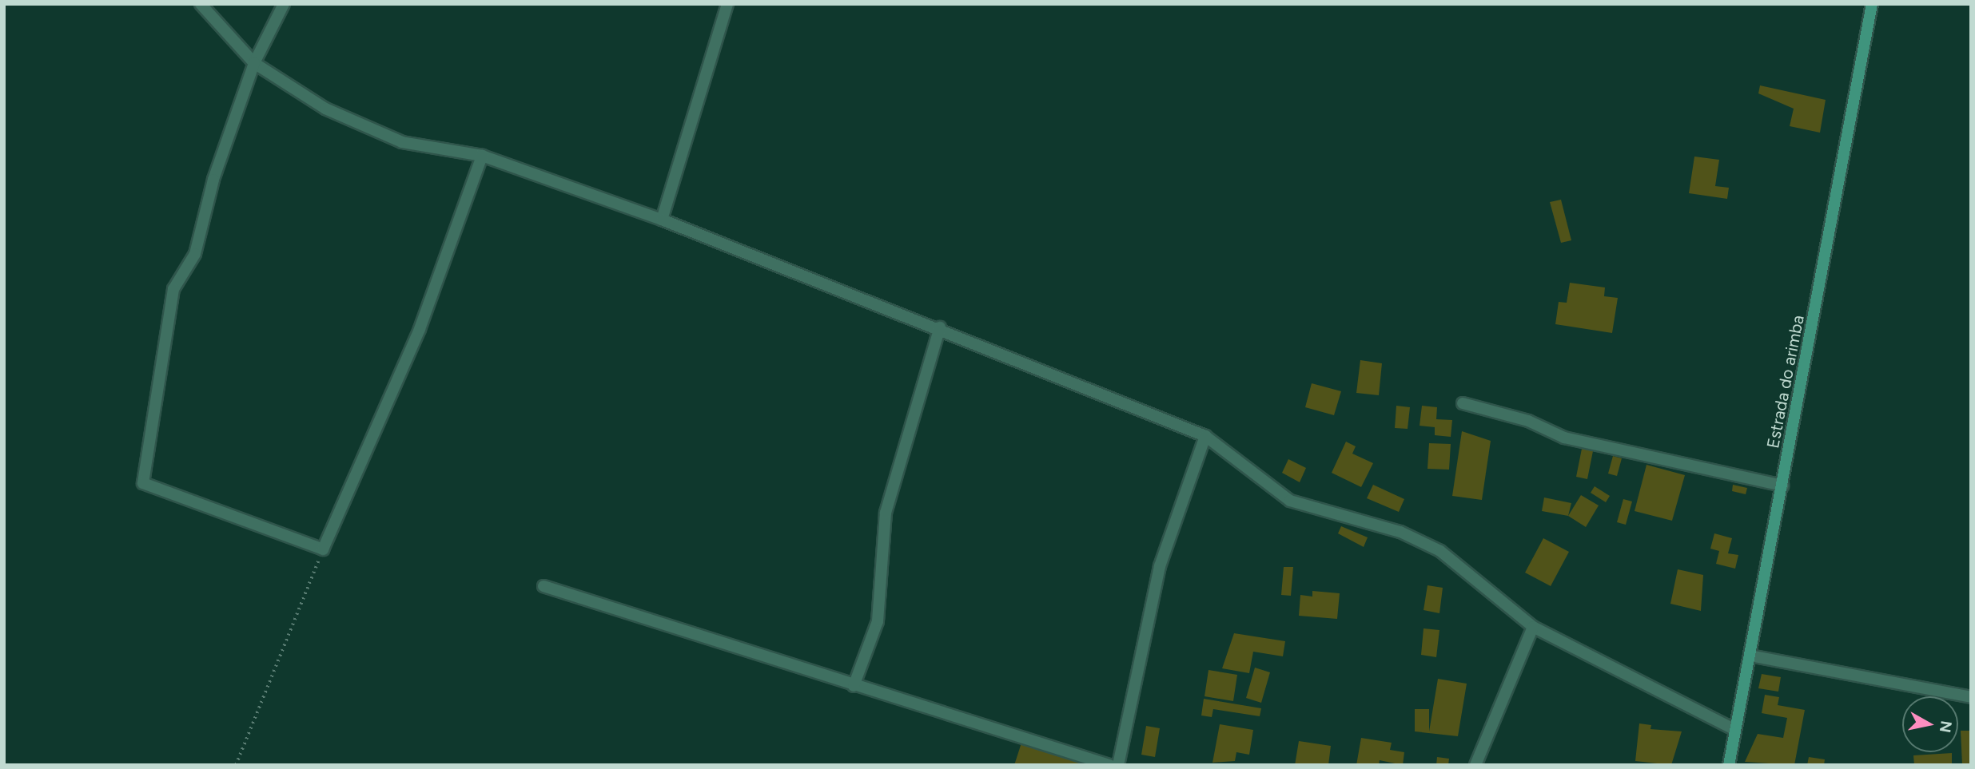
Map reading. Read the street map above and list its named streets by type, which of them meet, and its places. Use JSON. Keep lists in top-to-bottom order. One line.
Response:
{"streets":{"main road":["Estrada do arimba"]},"north":"right"}
